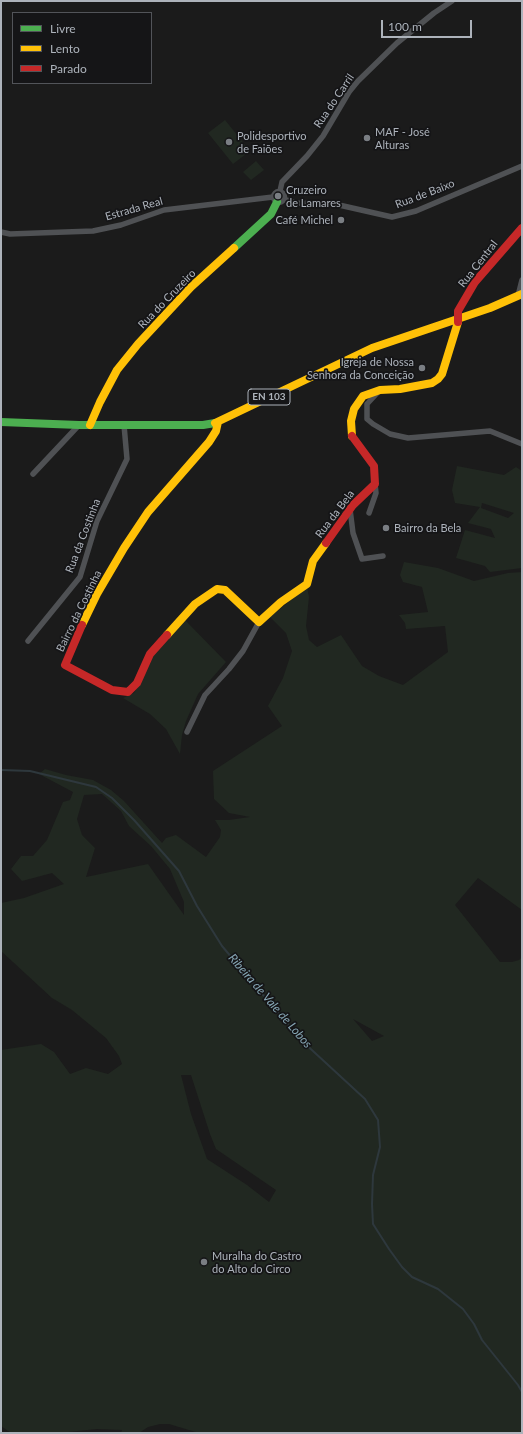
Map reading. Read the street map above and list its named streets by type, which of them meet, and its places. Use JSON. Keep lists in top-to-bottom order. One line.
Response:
{"streets":{"street":["Rua do Carril","Rua de Baixo","Estrada Real","Rua Central","Rua do Cruzeiro","EN 103","Rua da Bela","Rua da Costinha","Bairro da Costinha"]},"crossings":[["Rua do Carril","Rua de Baixo"],["Rua do Carril","Estrada Real"],["Rua do Carril","Rua do Cruzeiro"],["Rua de Baixo","Estrada Real"],["Rua de Baixo","Rua do Cruzeiro"],["Estrada Real","Rua do Cruzeiro"],["Rua Central","EN 103"],["Rua do Cruzeiro","EN 103"],["EN 103","Rua da Costinha"],["EN 103","Bairro da Costinha"],["Rua da Bela","Bairro da Costinha"]],"water":["Ribeira de Vale de Lobos"],"places":["MAF - José Alturas","Polidesportivo de Faiões","Cruzeiro de Lamares","Café Michel","Igreja de Nossa Senhora da Conceição","Bairro da Bela","Muralha do Castro do Alto do Circo"],"legend":["Livre","Lento","Parado"],"scale_bar":"100 m"}
